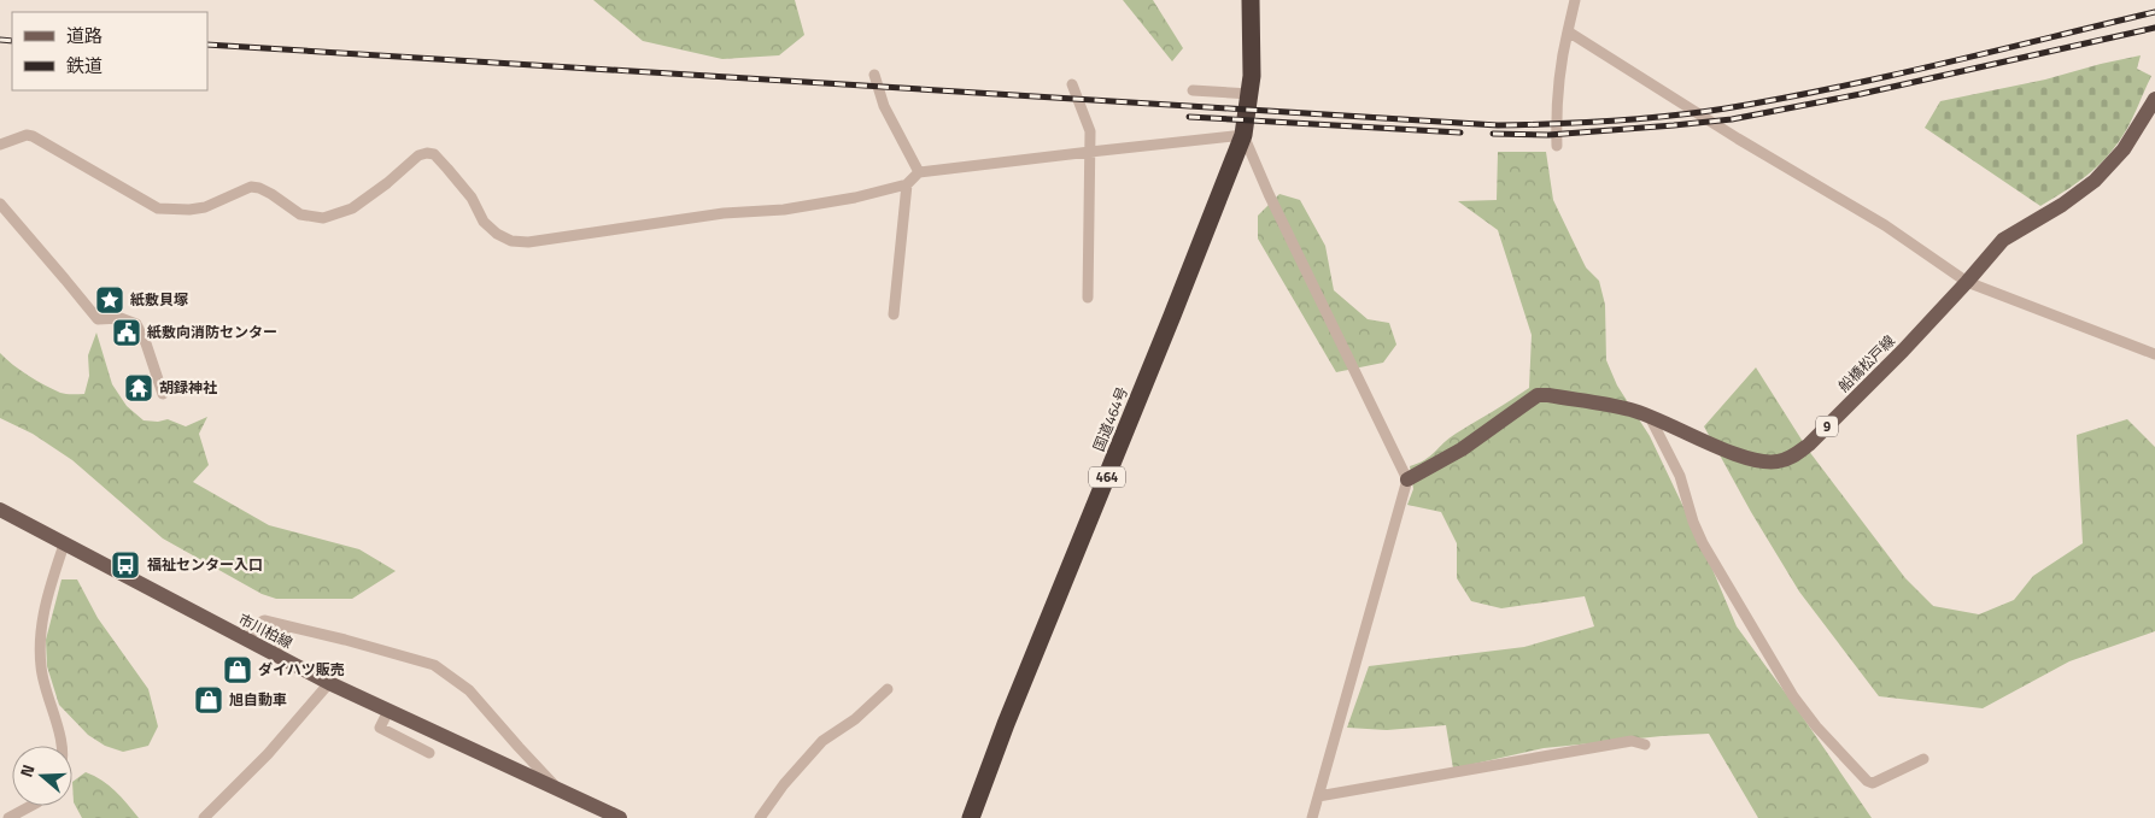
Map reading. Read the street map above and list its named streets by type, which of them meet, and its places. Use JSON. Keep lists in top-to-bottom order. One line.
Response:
{"streets":{"highway":["国道464号","464"],"main road":["船橋松戸線","9","市川柏線"]},"crossings":[["国道464号","464"]],"places":{"place":["紙敷貝塚"],"public building":["紙敷向消防センター"],"temple":["胡録神社"],"bus stop":["福祉センター入口"],"shop":["ダイハツ販売","旭自動車"]},"legend":["道路","鉄道"],"north":"left"}
